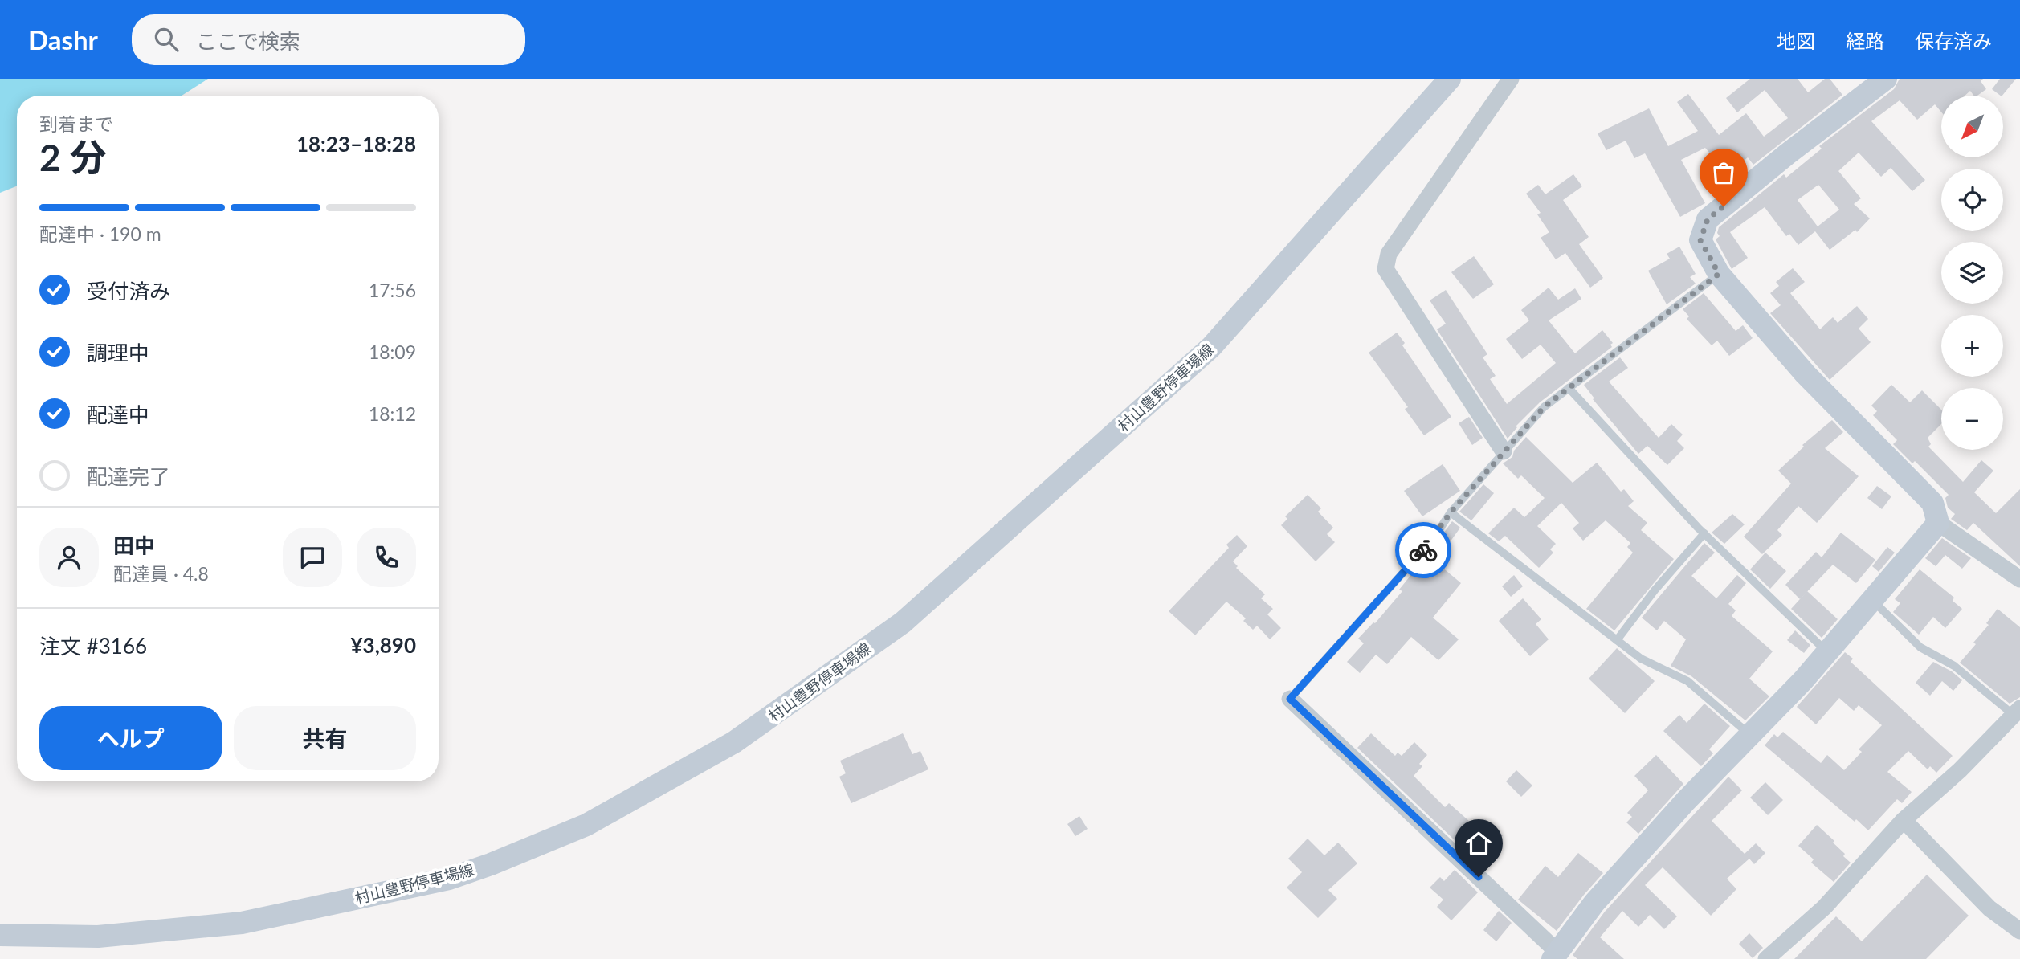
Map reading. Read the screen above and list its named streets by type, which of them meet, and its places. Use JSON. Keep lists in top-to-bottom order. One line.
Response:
{"streets":{"main road":["村山豊野停車場線"]},"north":"bottom left","page":{"header":"Dashr","search":"ここで検索","nav":["地図","経路","保存済み"],"map_buttons":["+","−"],"heading":["2 分","到着まで","18:23–18:28"],"panel":["田中","配達員 · 4.8","注文 #3166","¥3,890"],"bar":"配達中 · 190 m","list":[["受付済み","17:56"],["調理中","18:09"],["配達中","18:12"],"配達完了"],"buttons":["ヘルプ","共有"]}}
